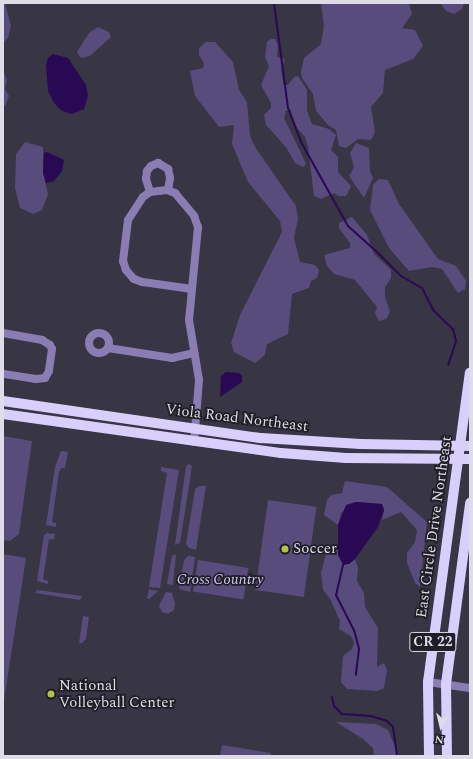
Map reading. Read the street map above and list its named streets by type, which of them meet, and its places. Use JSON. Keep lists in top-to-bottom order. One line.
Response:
{"streets":{"main road":["Viola Road Northeast","East Circle Drive Northeast","CR 22"]},"crossings":[["Viola Road Northeast","East Circle Drive Northeast"]],"parks":["Cross Country"],"places":["Soccer","National Volleyball Center"],"north":"bottom"}
